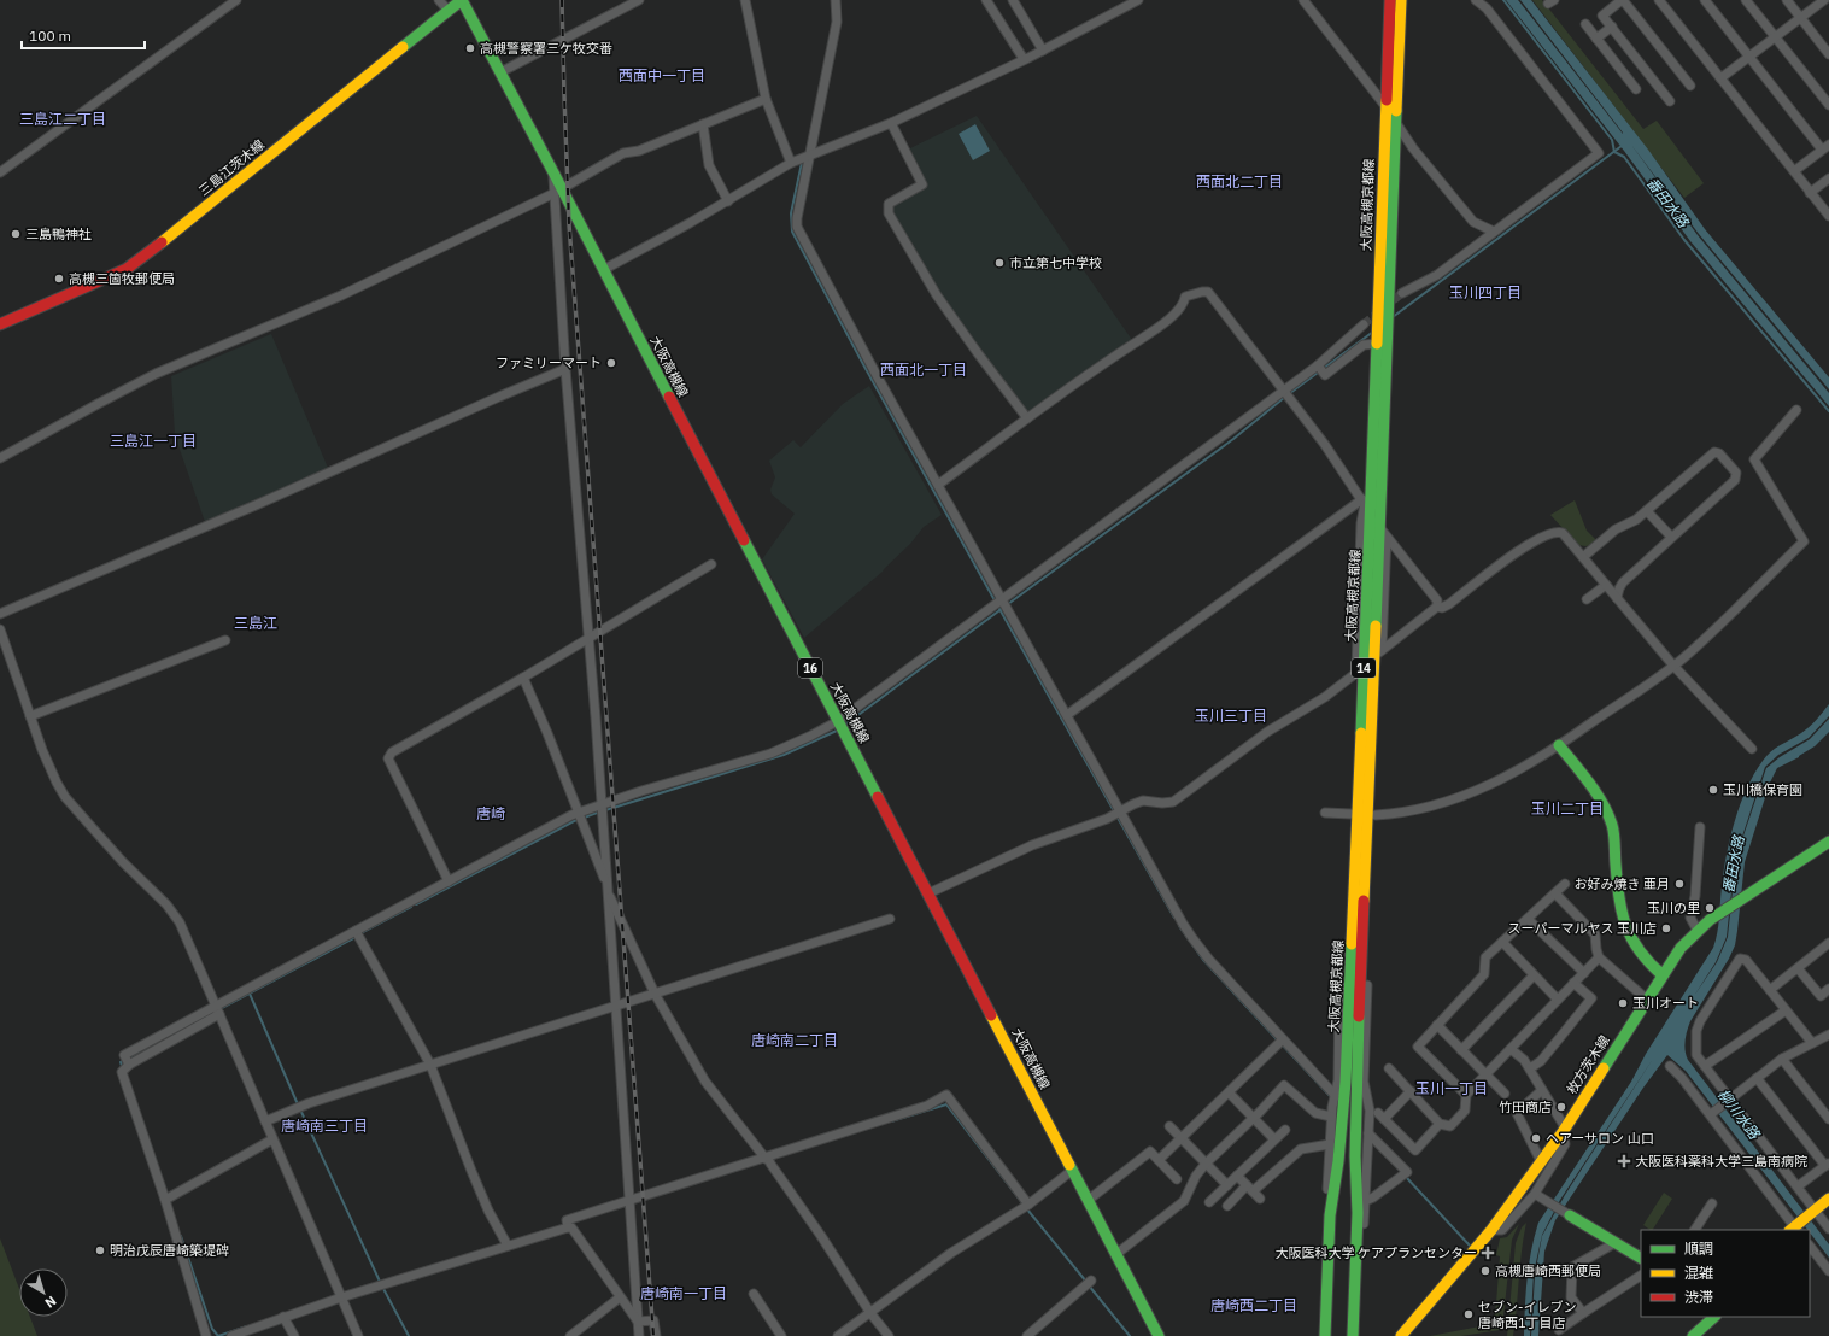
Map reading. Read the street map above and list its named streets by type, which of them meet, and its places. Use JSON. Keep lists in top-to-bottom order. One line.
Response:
{"streets":{"main road":["三島江茨木線","大阪高槻京都線","大阪高槻線","16","14","枚方茨木線"]},"crossings":[["三島江茨木線","大阪高槻線"]],"districts":["西面中一丁目","三島江二丁目","西面北二丁目","玉川四丁目","西面北一丁目","三島江一丁目","三島江","玉川三丁目","玉川二丁目","唐崎","唐崎南二丁目","玉川一丁目","唐崎南三丁目","唐崎南一丁目","唐崎西二丁目"],"water":["番田水路","柳川水路"],"places":{"other":["高槻警察署三ケ牧交番","三島鴨神社","市立第七中学校","高槻三箇牧郵便局","ファミリーマート","玉川橋保育園","お好み焼き 亜月","玉川の里","スーパーマルヤス 玉川店","玉川オート","竹田商店","ヘアーサロン 山口","明治戊辰唐崎築堤碑","高槻唐崎西郵便局","セブン-イレブン 唐崎西1丁目店"],"health":["大阪医科薬科大学三島南病院","大阪医科大学 ケアプランセンター"]},"legend":["順調","混雑","渋滞"],"scale_bar":"100 m","north":"bottom right"}
